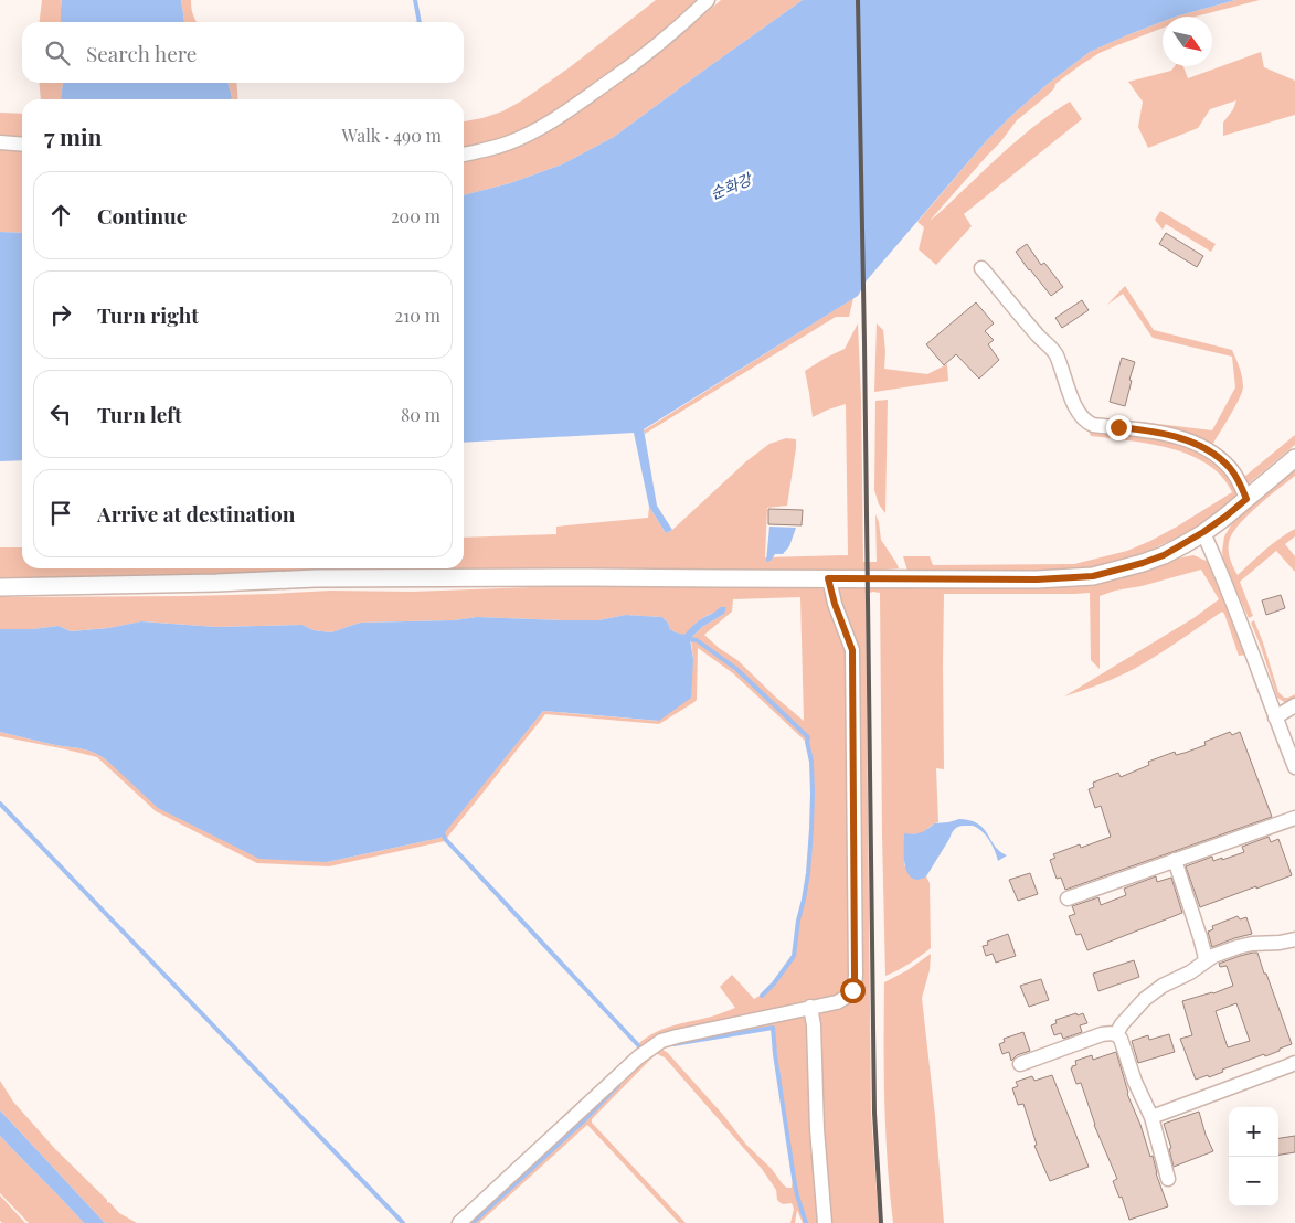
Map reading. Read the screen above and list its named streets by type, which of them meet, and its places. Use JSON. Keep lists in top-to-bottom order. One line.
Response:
{"water":["순화강"],"north":"bottom right","page":{"search":"Search here","heading":["7 min","Walk · 490 m"],"list":[["Continue","200 m"],["Turn right","210 m"],["Turn left","80 m"],"Arrive at destination"],"map_buttons":["+","−"]}}
